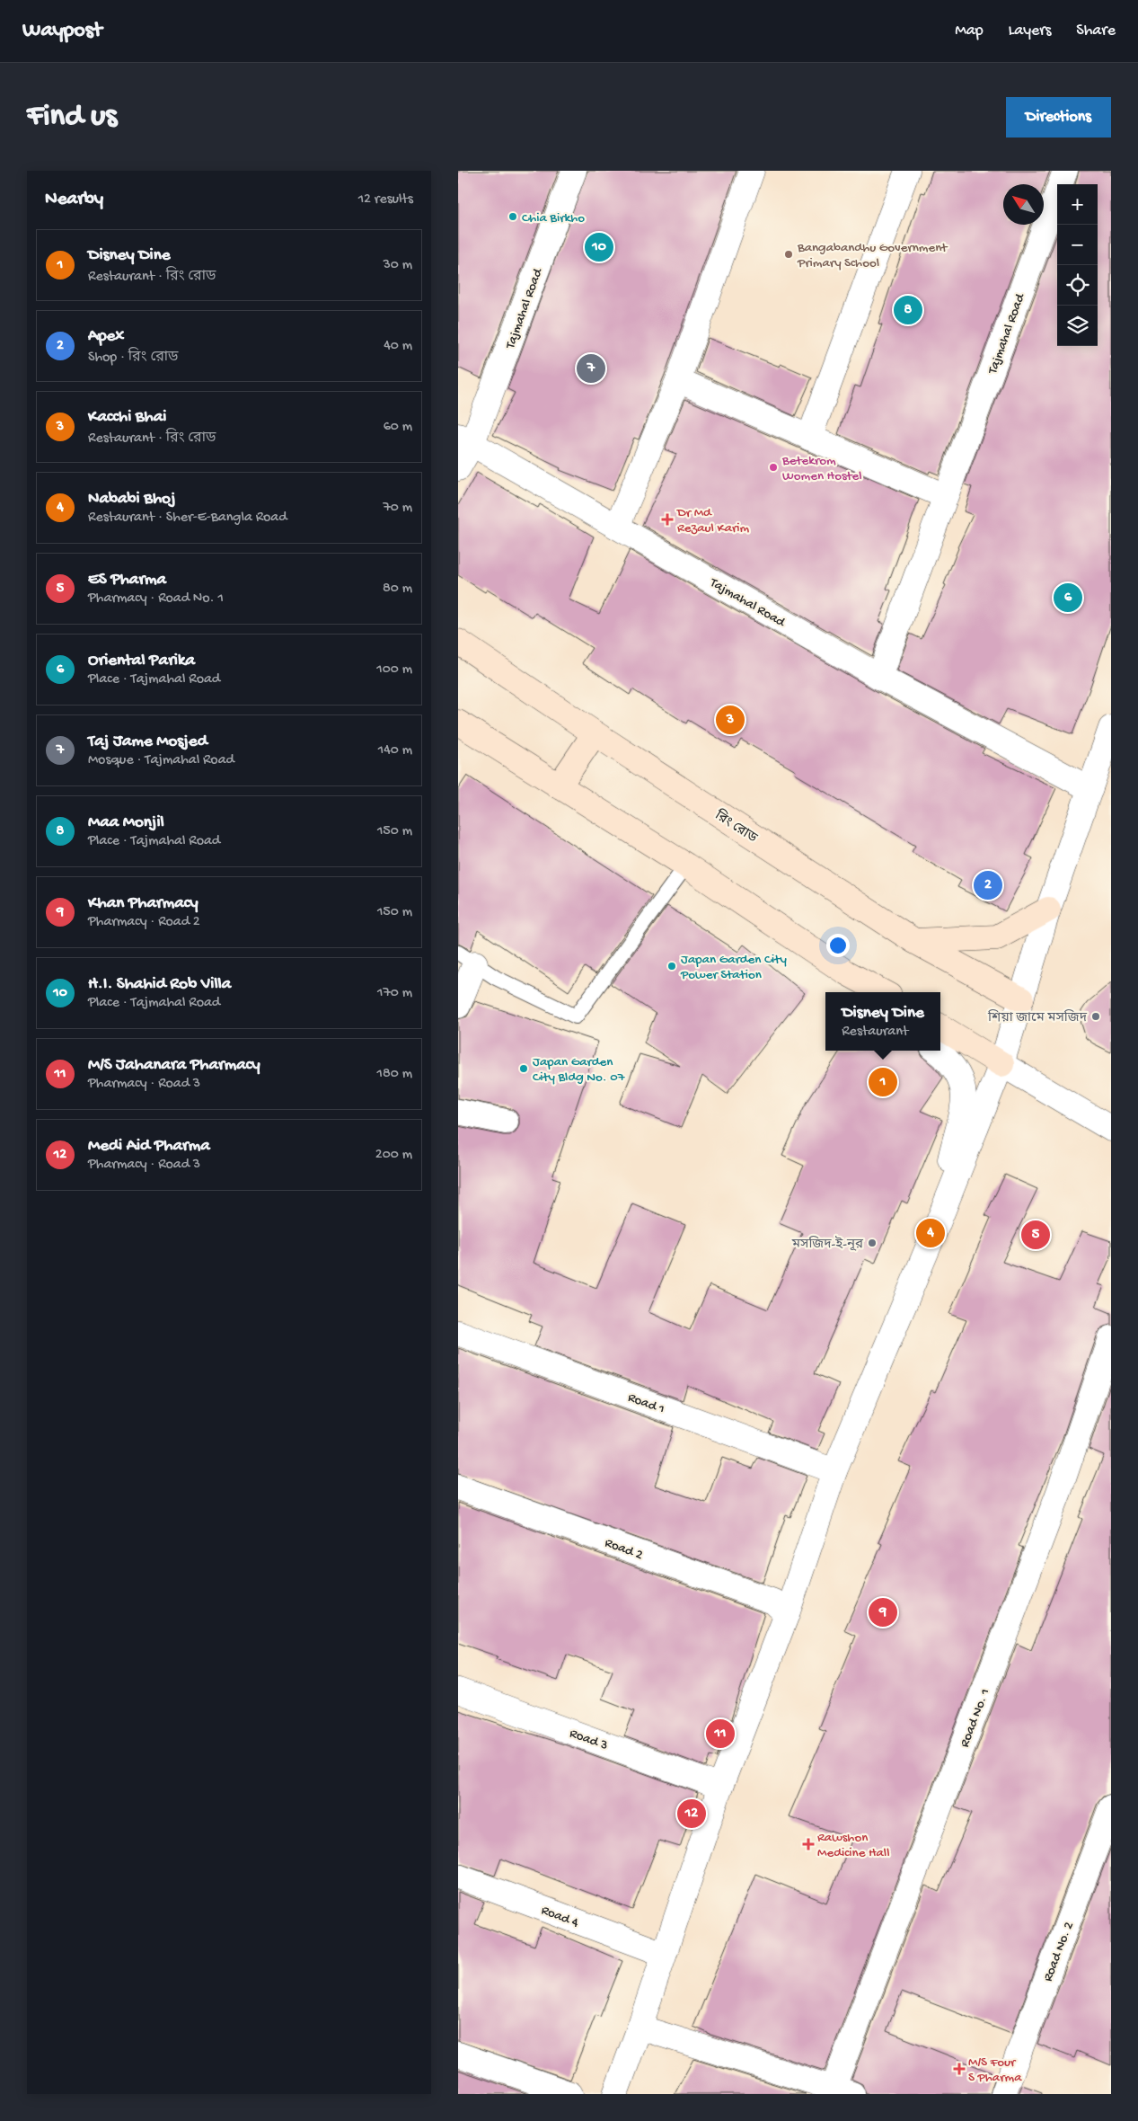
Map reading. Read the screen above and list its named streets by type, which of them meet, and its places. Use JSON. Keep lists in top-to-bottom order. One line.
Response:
{"streets":{"main road":["রিং রোড"],"street":["Tajmahal Road","Road 1","Road 2","Road No. 1","Road 3","Road 4","Road No. 2"]},"places":{"other":["Chia Birkho","Bangabandhu Government Primary School","Betekrom Women Hostel","Japan Garden City Power Station","শিয়া জামে মসজিদ","Japan Garden City Bldg No. 07","মসজিদ-ই-নূর"],"health":["Dr Md Rezaul Karim","Rawshon Medicine Hall","M/S Four S Pharma"]},"north":"top left","page":{"header":"Waypost","nav":["Map","Layers","Share"],"buttons":"Directions","title":"Find us","heading":["Nearby","12 results"],"map_buttons":["+","−"],"list":[{"mark":"1","name":"Disney Dine","note":"Restaurant · রিং রোড","value":"30 m"},{"mark":"2","name":"Apex","note":"Shop · রিং রোড","value":"40 m"},{"mark":"3","name":"Kacchi Bhai","note":"Restaurant · রিং রোড","value":"60 m"},{"mark":"4","name":"Nababi Bhoj","note":"Restaurant · Sher-E-Bangla Road","value":"70 m"},{"mark":"5","name":"ES Pharma","note":"Pharmacy · Road No. 1","value":"80 m"},{"mark":"6","name":"Oriental Parika","note":"Place · Tajmahal Road","value":"100 m"},{"mark":"7","name":"Taj Jame Mosjed","note":"Mosque · Tajmahal Road","value":"140 m"},{"mark":"8","name":"Maa Monjil","note":"Place · Tajmahal Road","value":"150 m"},{"mark":"9","name":"Khan Pharmacy","note":"Pharmacy · Road 2","value":"150 m"},{"mark":"10","name":"H.I. Shahid Rob Villa","note":"Place · Tajmahal Road","value":"170 m"},{"mark":"11","name":"M/S Jahanara Pharmacy","note":"Pharmacy · Road 3","value":"180 m"},{"mark":"12","name":"Medi Aid Pharma","note":"Pharmacy · Road 3","value":"200 m"}],"pins":["10","8","7","6","3","2","1","4","5","9","11","12"],"popup":["Disney Dine","Restaurant"]}}
